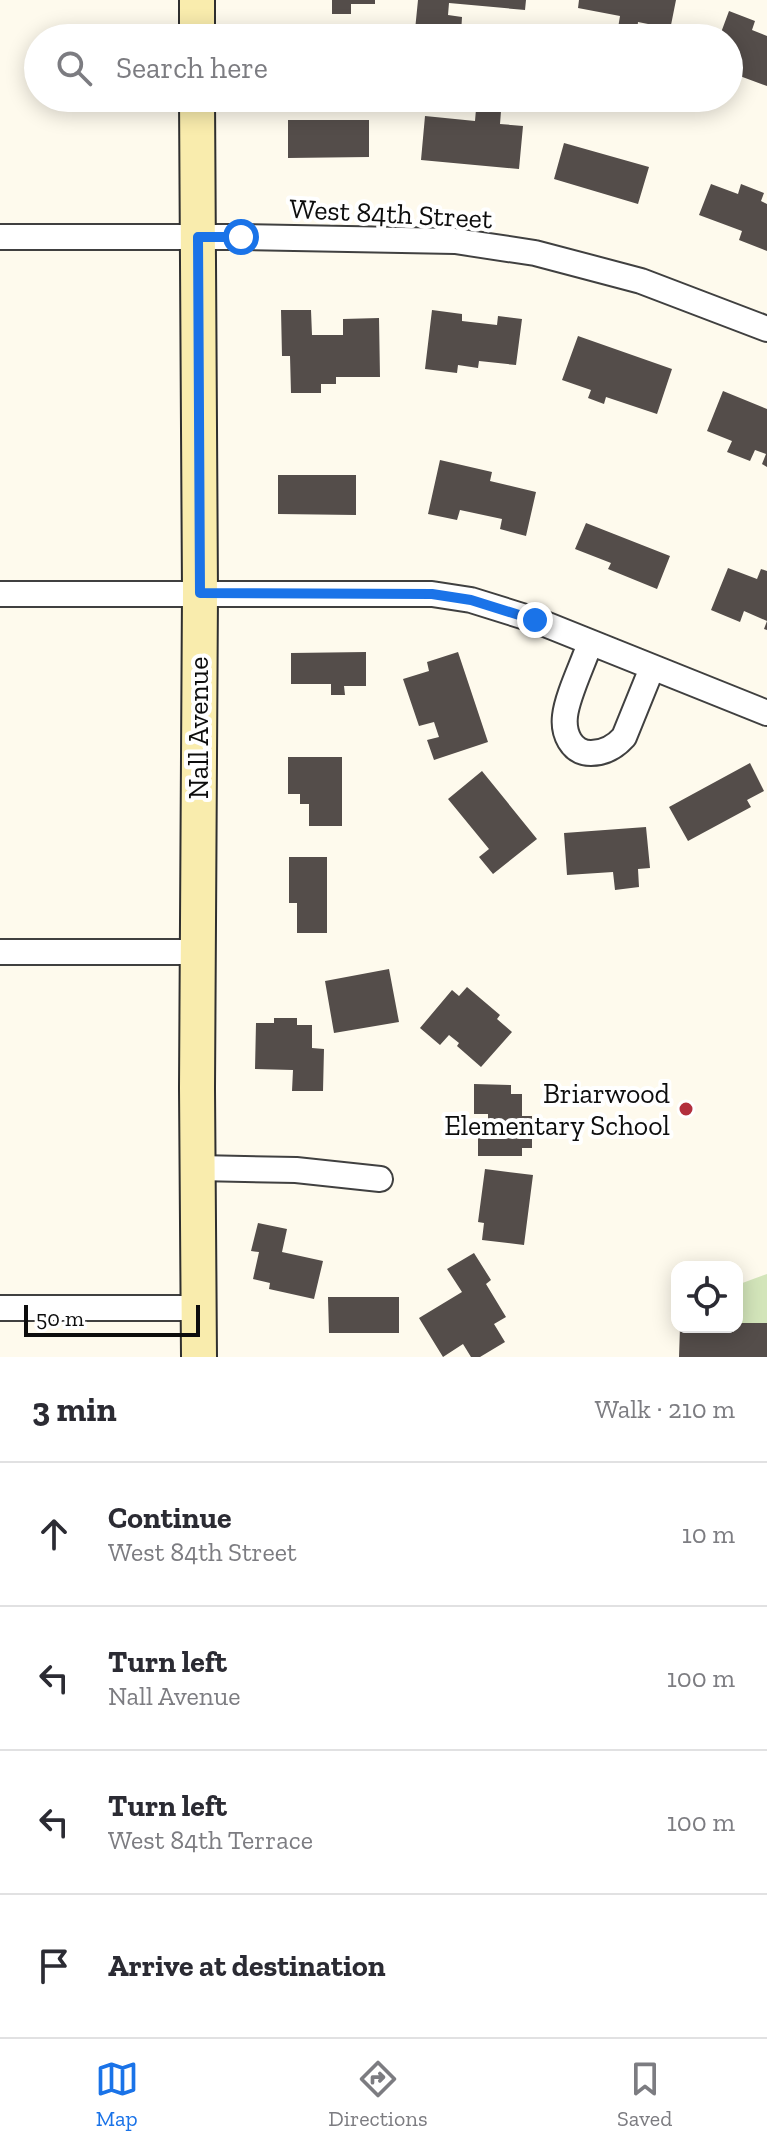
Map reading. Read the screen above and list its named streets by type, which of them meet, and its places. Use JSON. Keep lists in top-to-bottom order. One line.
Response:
{"streets":{"main road":["Nall Avenue"],"street":["West 84th Street"]},"crossings":[["West 84th Street","Nall Avenue"]],"places":["Briarwood Elementary School"],"scale_bar":"50 m","page":{"search":"Search here","scale":"50 m","heading":["3 min","Walk · 210 m"],"list":[["Continue","West 84th Street","10 m"],["Turn left","Nall Avenue","100 m"],["Turn left","West 84th Terrace","100 m"],"Arrive at destination"],"nav":["Map","Directions","Saved"]}}
